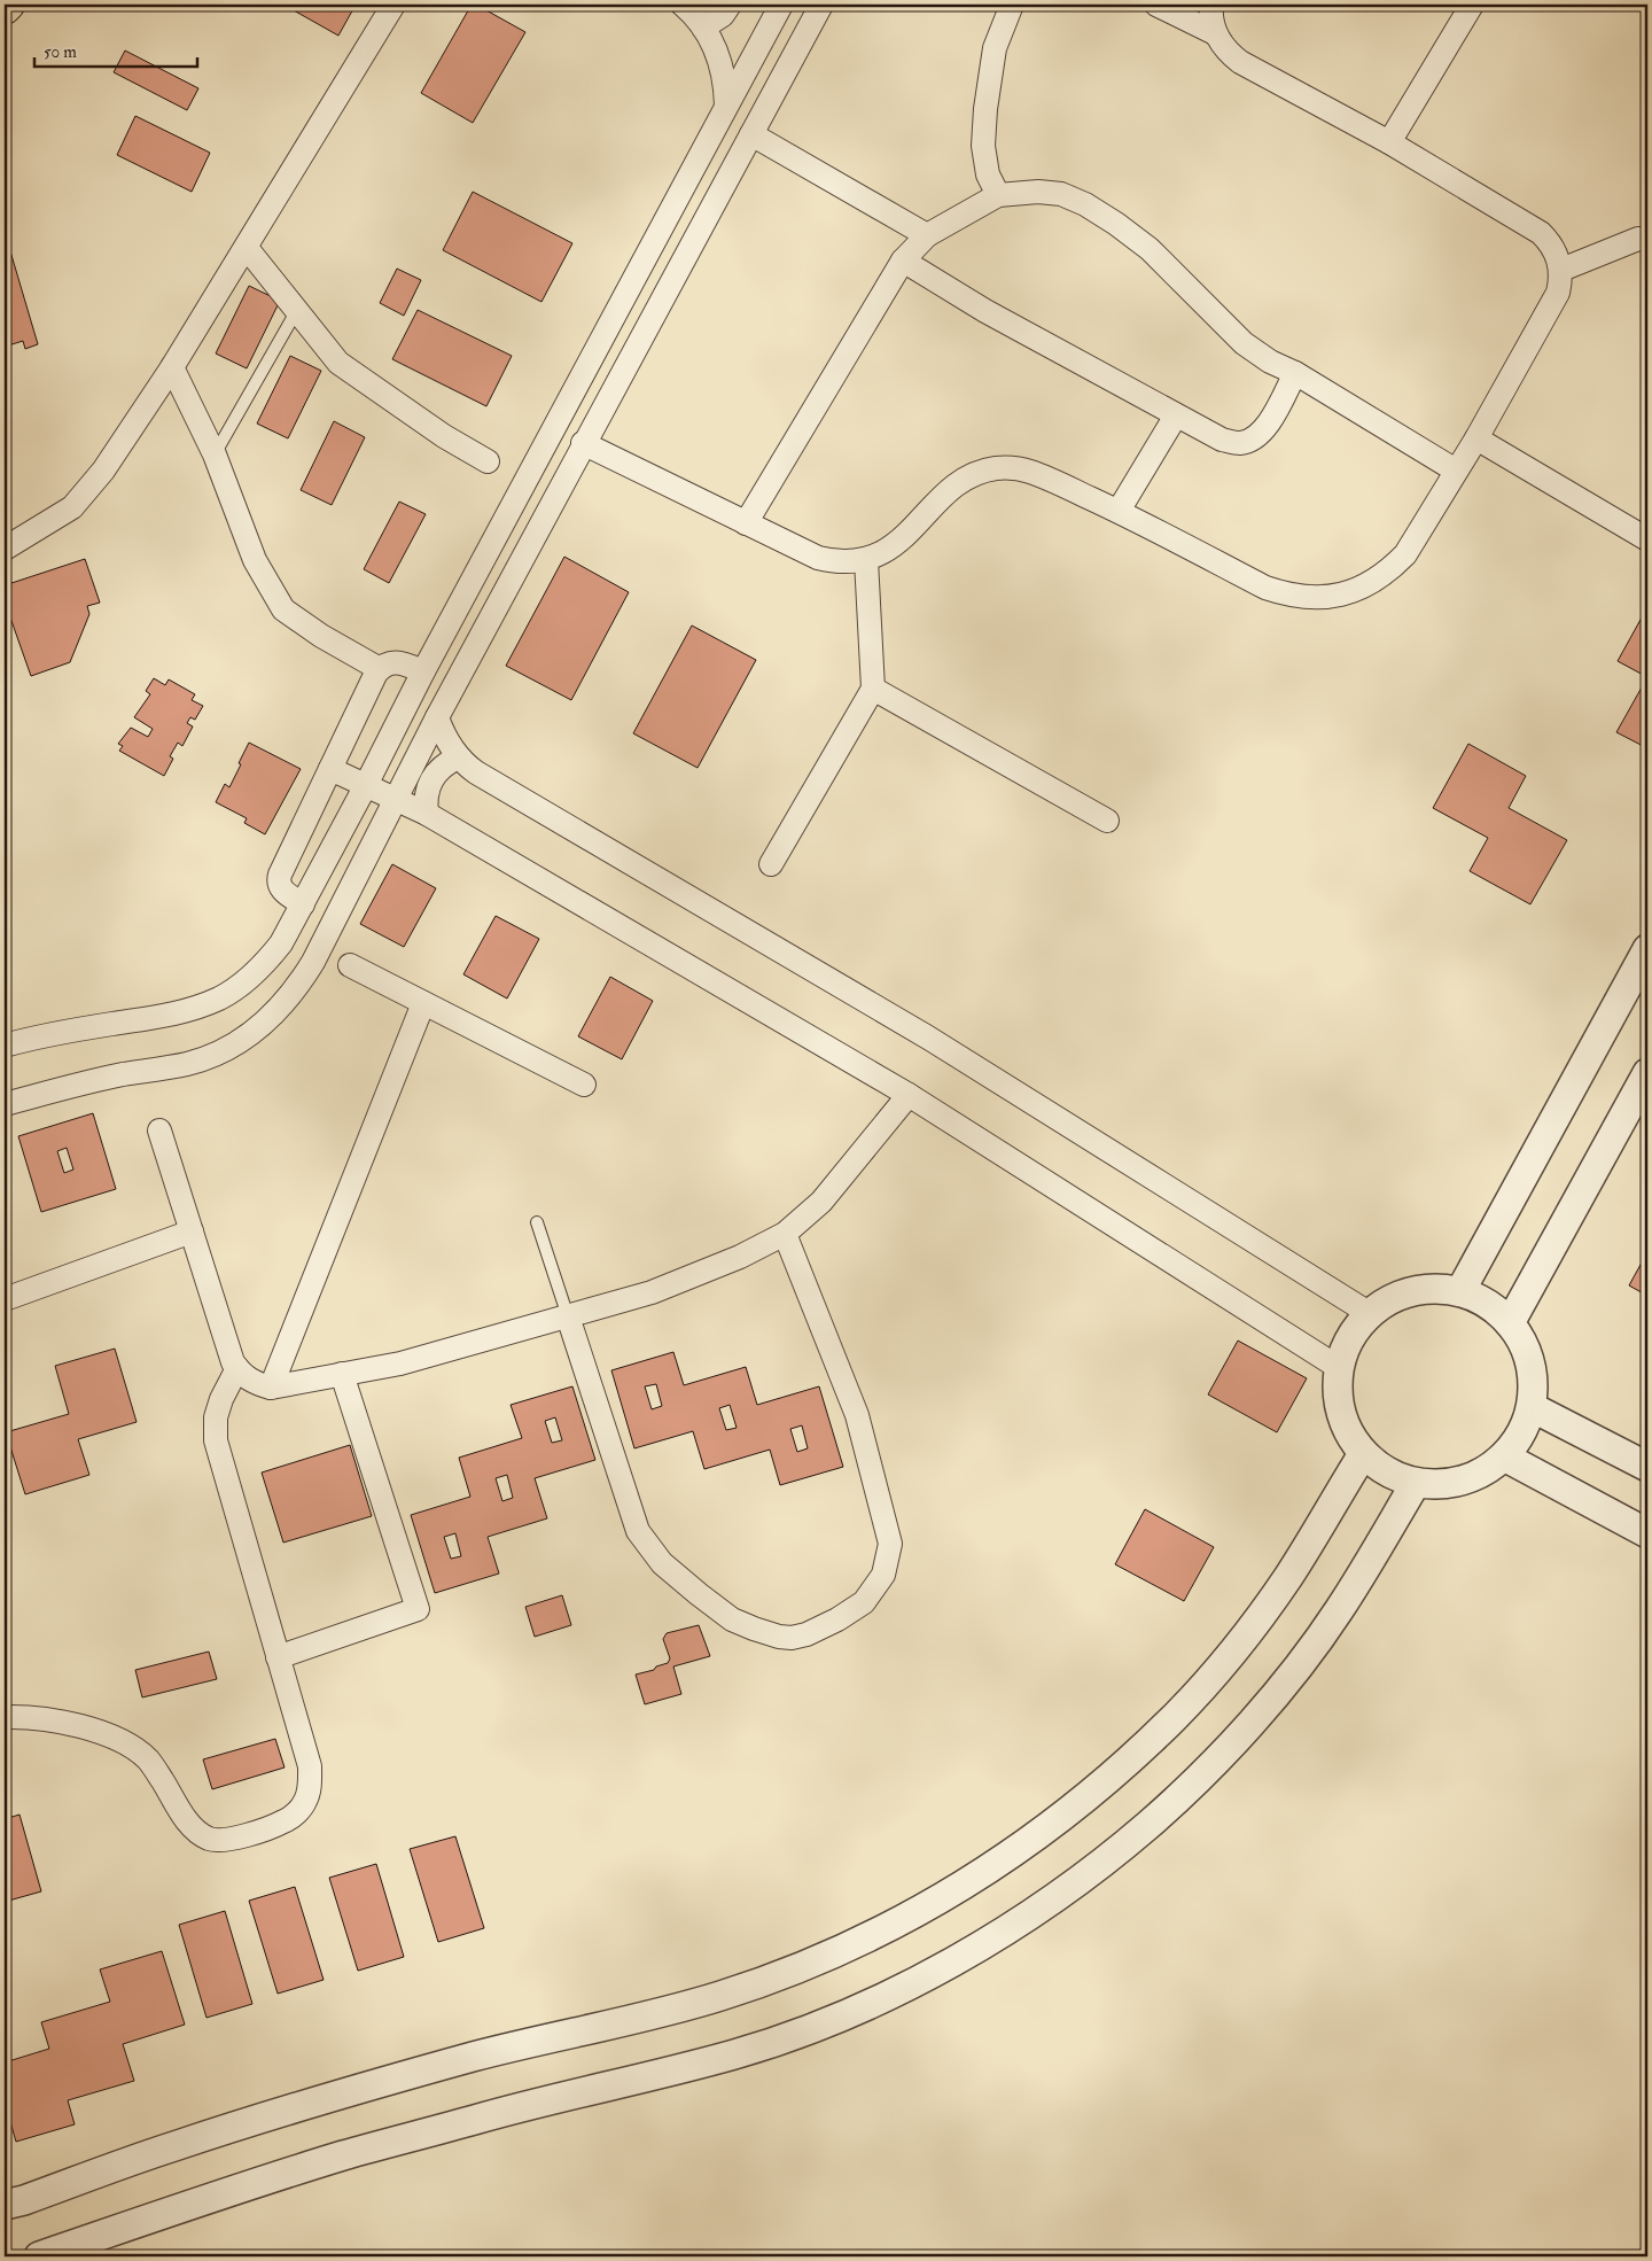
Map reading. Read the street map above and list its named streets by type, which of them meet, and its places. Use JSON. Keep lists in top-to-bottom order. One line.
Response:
{"scale_bar":"50 m"}
